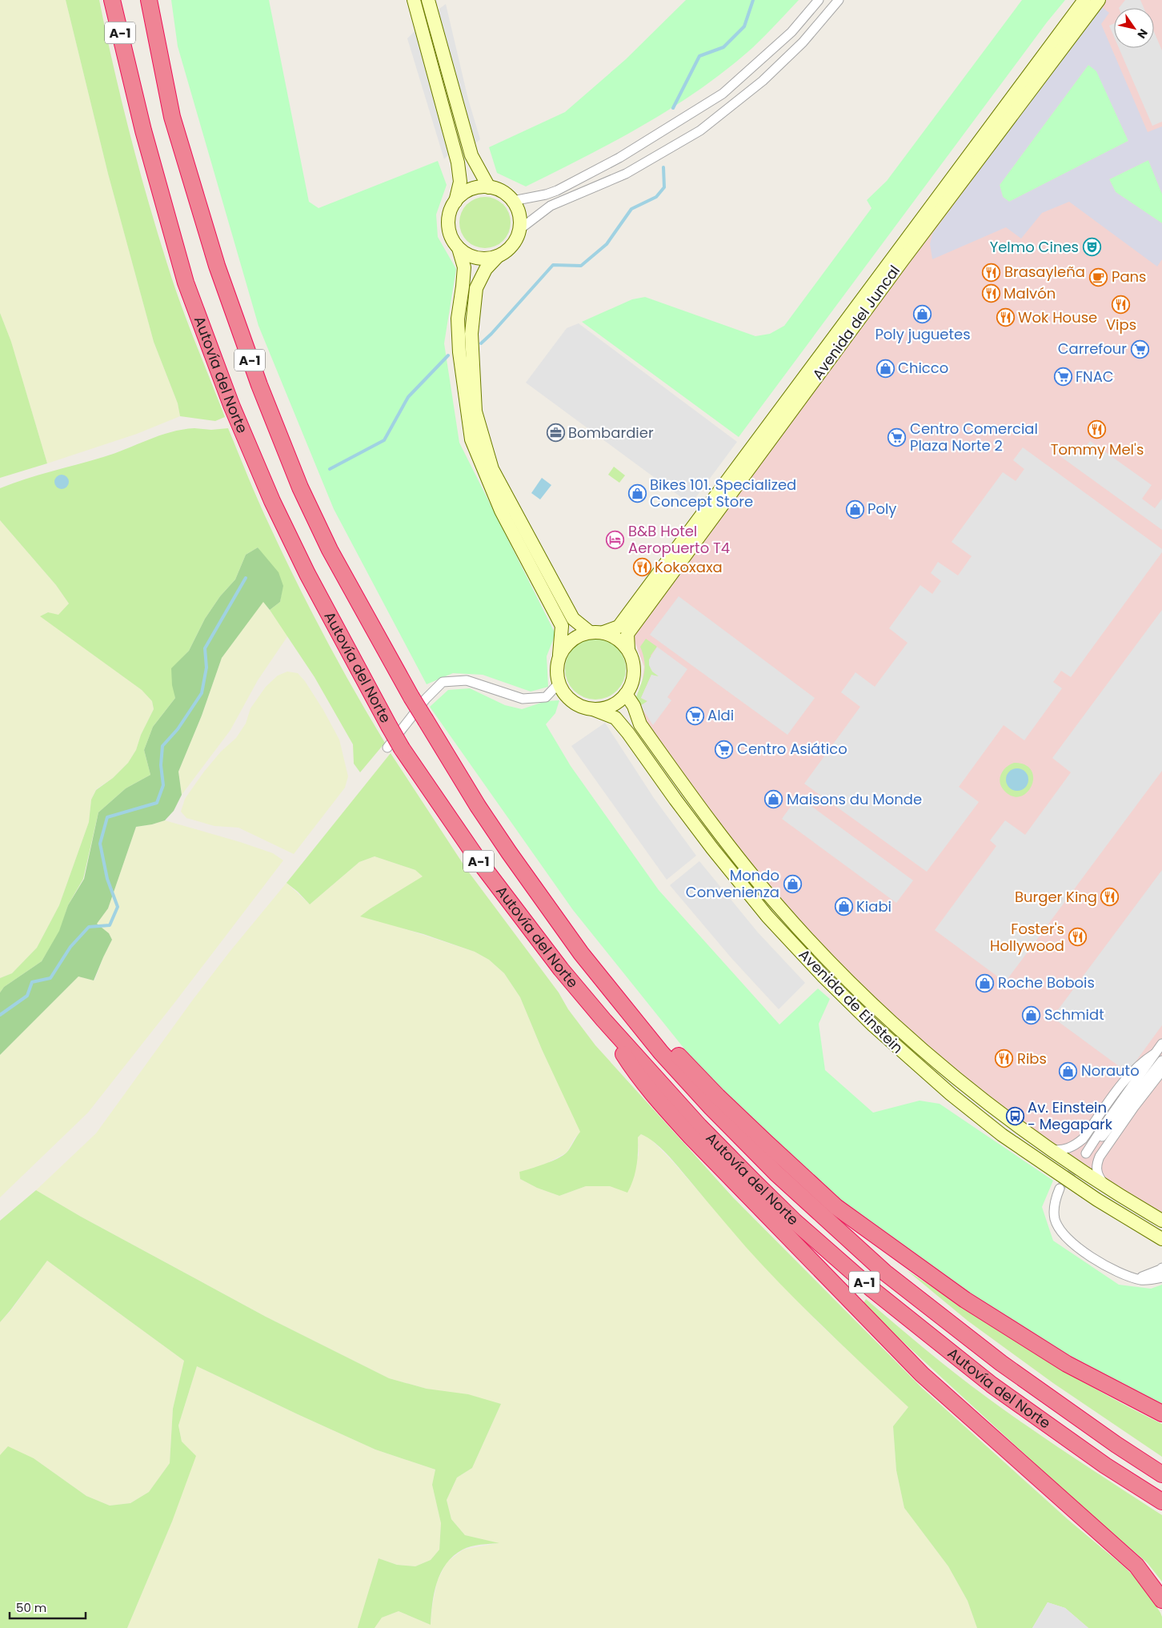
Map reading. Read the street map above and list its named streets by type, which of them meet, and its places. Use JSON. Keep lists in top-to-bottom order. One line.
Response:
{"streets":{"highway":["A-1","Autovía del Norte"],"street":["Avenida del Juncal","Avenida de Einstein"]},"crossings":[["Avenida del Juncal","Avenida de Einstein"]],"places":{"theatre":["Yelmo Cines"],"restaurant":["Brasayleña","Malvón","Vips","Wok House","Tommy Mel's","Kokoxaxa","Burger King","Foster's Hollywood","Ribs"],"cafe":["Pans"],"shop":["Poly juguetes","Chicco","Bikes 101. Specialized Concept Store","Poly","Maisons du Monde","Mondo Convenienza","Kiabi","Roche Bobois","Schmidt","Norauto"],"supermarket":["Carrefour","FNAC","Centro Comercial Plaza Norte 2","Aldi","Centro Asiático"],"office":["Bombardier"],"hotel":["B&B Hotel Aeropuerto T4"],"bus stop":["Av. Einstein - Megapark"]},"scale_bar":"50 m","north":"bottom right"}
